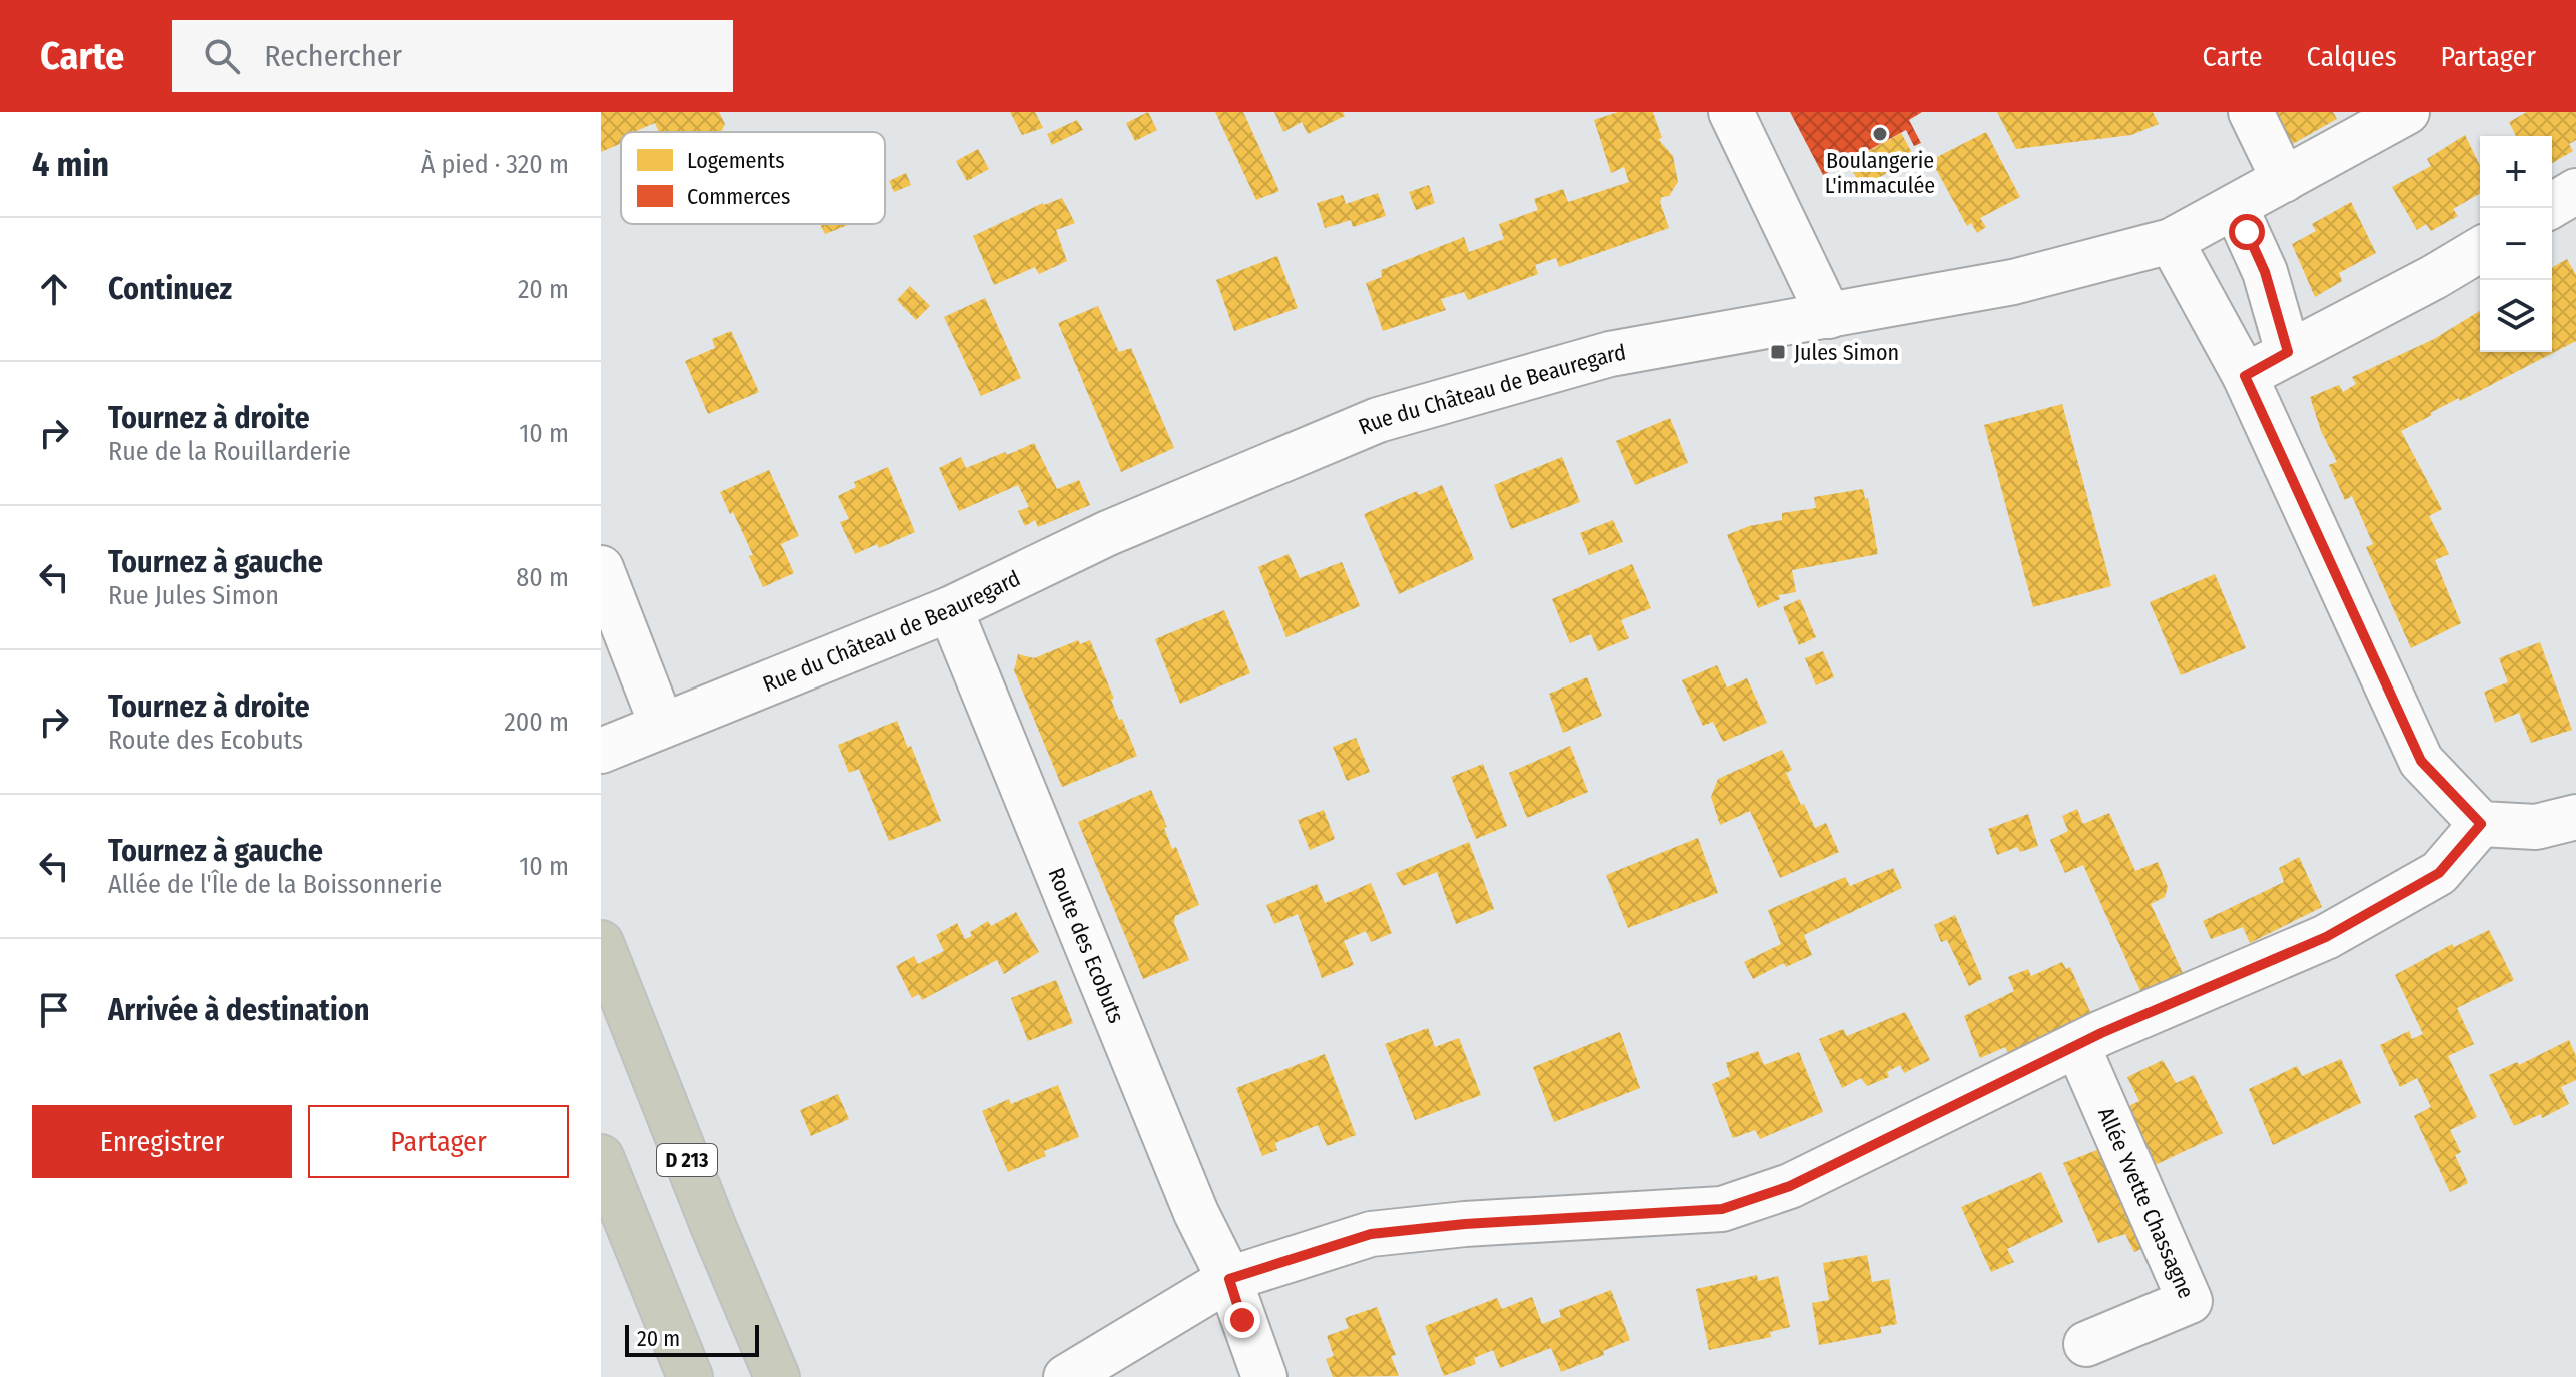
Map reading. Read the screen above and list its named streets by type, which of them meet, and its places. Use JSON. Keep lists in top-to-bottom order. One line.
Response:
{"streets":{"highway":["D 213"],"street":["Rue du Château de Beauregard","Route des Ecobuts","Allée Yvette Chassagne"]},"crossings":[["Rue du Château de Beauregard","Route des Ecobuts"]],"places":{"other":["Boulangerie L'immaculée"],"transit":["Jules Simon"]},"legend":["Logements","Commerces"],"scale_bar":"20 m","page":{"header":"Carte","search":"Rechercher","nav":["Carte","Calques","Partager"],"heading":["4 min","À pied · 320 m"],"map_buttons":["+","−"],"list":[["Continuez","20 m"],["Tournez à droite","Rue de la Rouillarderie","10 m"],["Tournez à gauche","Rue Jules Simon","80 m"],["Tournez à droite","Route des Ecobuts","200 m"],["Tournez à gauche","Allée de l'Île de la Boissonnerie","10 m"],"Arrivée à destination"],"buttons":["Enregistrer","Partager"],"scale":"20 m"}}
